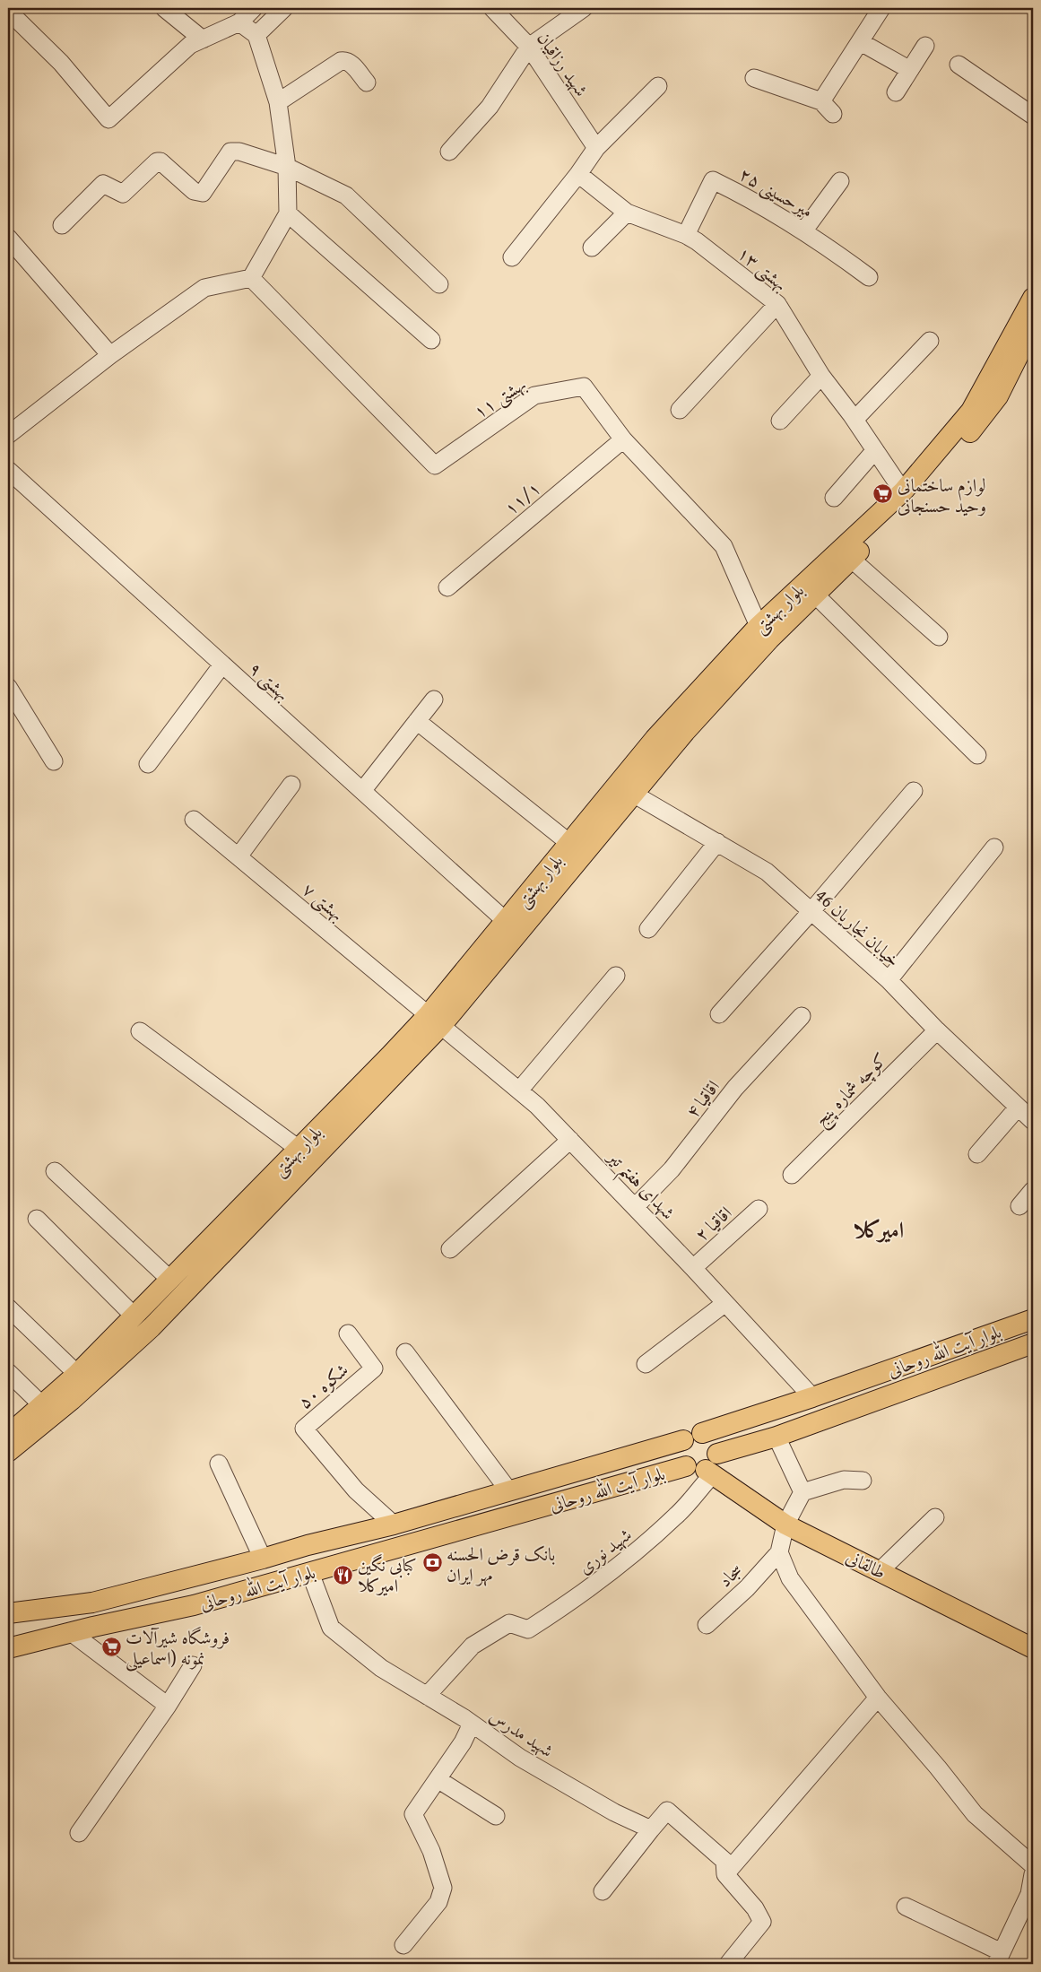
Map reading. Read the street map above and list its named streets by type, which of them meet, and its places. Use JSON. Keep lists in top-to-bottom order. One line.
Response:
{"streets":{"main road":["بلوار بهشتی","بلوار آیت الله روحانی","طالقانی"],"street":["شهید رزاقیان","میرحسینی ۲۵","بهشتی ۱۳","بهشتی ۱۱","۱۱/۱","بهشتی ۹","بهشتی ۷","خیابان نجاریان 46","کوچه شماره پنج","اقاقیا ۴","شهدای هفتم تیر","اقاقیا ۲","شکوه ۵۰","شهید نوری","سجاد","شهید مدرس"]},"crossings":[["میرحسینی ۲۵","بهشتی ۱۳"],["بهشتی ۱۳","بلوار بهشتی"],["بهشتی ۱۱","۱۱/۱"],["بهشتی ۱۱","بلوار بهشتی"],["بلوار بهشتی","بهشتی ۹"],["بلوار بهشتی","بهشتی ۷"],["بلوار بهشتی","خیابان نجاریان 46"],["بلوار بهشتی","شهدای هفتم تیر"],["بهشتی ۷","شهدای هفتم تیر"],["خیابان نجاریان 46","کوچه شماره پنج"],["اقاقیا ۴","شهدای هفتم تیر"],["شهدای هفتم تیر","اقاقیا ۲"],["شهدای هفتم تیر","بلوار آیت الله روحانی"],["بلوار آیت الله روحانی","شکوه ۵۰"],["بلوار آیت الله روحانی","شهید نوری"],["بلوار آیت الله روحانی","طالقانی"],["بلوار آیت الله روحانی","شهید مدرس"],["شهید نوری","طالقانی"],["شهید نوری","شهید مدرس"]],"districts":["امیرکلا"],"places":{"supermarket":["لوازم ساختمانی وحید حسنجانی","فروشگاه شیرآلات نمونه (اسماعیلی"],"bank":["بانک قرض الحسنه مهر ایران"],"restaurant":["کبابی نگین امیرکلا"]}}
